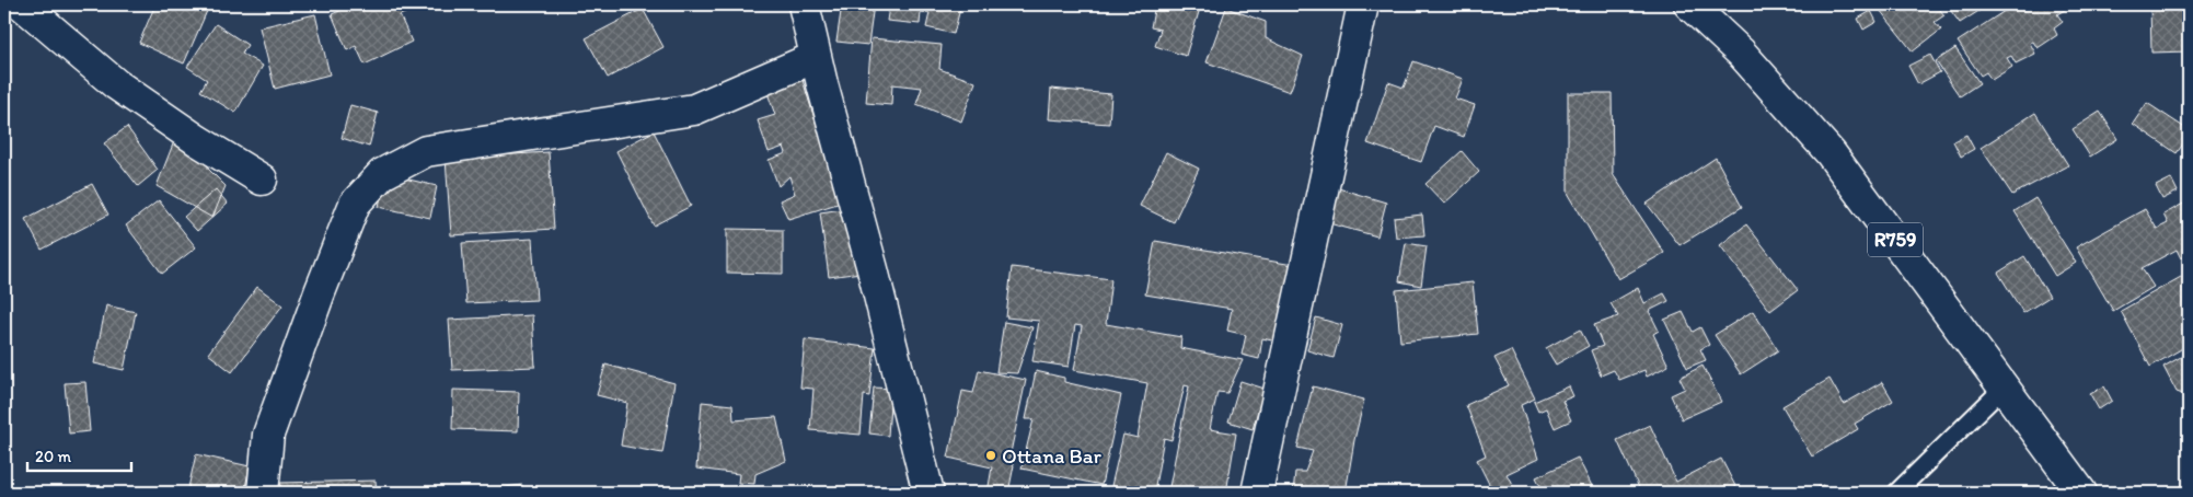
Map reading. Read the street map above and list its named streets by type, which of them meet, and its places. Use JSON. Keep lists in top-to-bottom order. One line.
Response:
{"streets":{"street":["R759"]},"places":["Ottana Bar"],"scale_bar":"20 m"}
